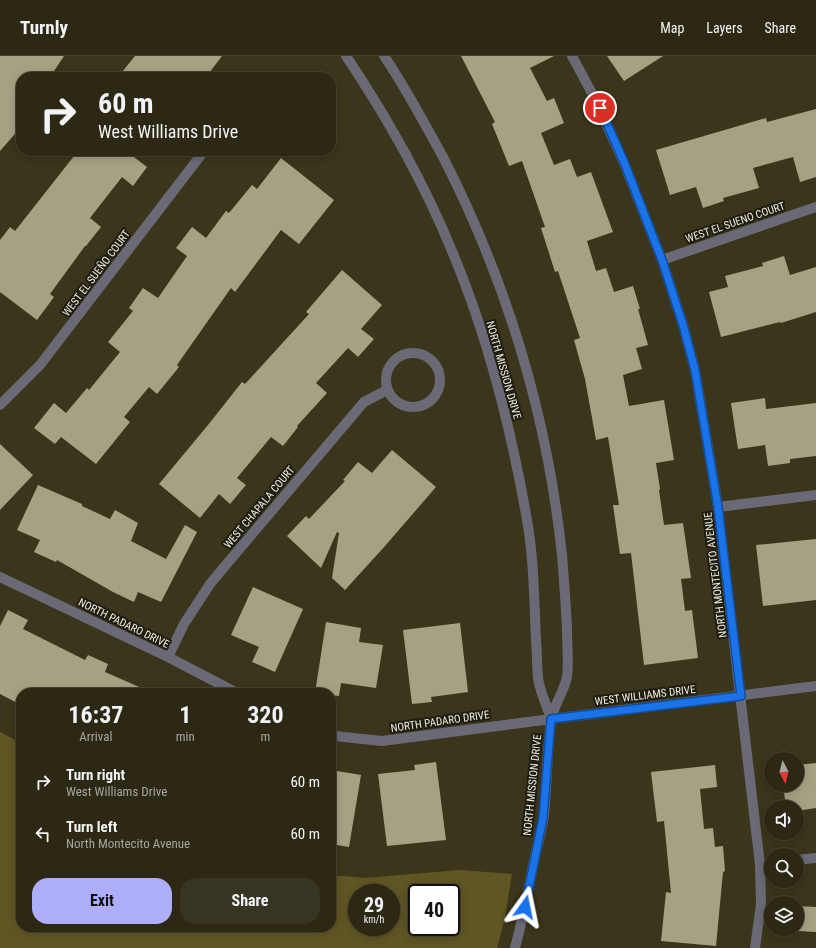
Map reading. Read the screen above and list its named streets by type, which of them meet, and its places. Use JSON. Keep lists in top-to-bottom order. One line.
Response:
{"streets":{"street":["WEST EL SUENO COURT","WEST EL SUEÑO COURT","NORTH MISSION DRIVE","WEST CHAPALA COURT","NORTH MONTECITO AVENUE","NORTH PADARO DRIVE","WEST WILLIAMS DRIVE"]},"crossings":[["WEST EL SUENO COURT","NORTH MONTECITO AVENUE"],["NORTH MISSION DRIVE","NORTH PADARO DRIVE"],["NORTH MISSION DRIVE","WEST WILLIAMS DRIVE"],["WEST CHAPALA COURT","NORTH PADARO DRIVE"],["NORTH MONTECITO AVENUE","WEST WILLIAMS DRIVE"],["NORTH PADARO DRIVE","WEST WILLIAMS DRIVE"]],"north":"bottom","page":{"header":"Turnly","nav":["Map","Layers","Share"],"turn":["60 m","West Williams Drive"],"eta":["16:37","Arrival","1","min","320","m"],"list":[{"name":"Turn right","note":"West Williams Drive","value":"60 m"},{"name":"Turn left","note":"North Montecito Avenue","value":"60 m"}],"buttons":["Exit","Share"],"speed":"29 km/h","limit":"40"}}
